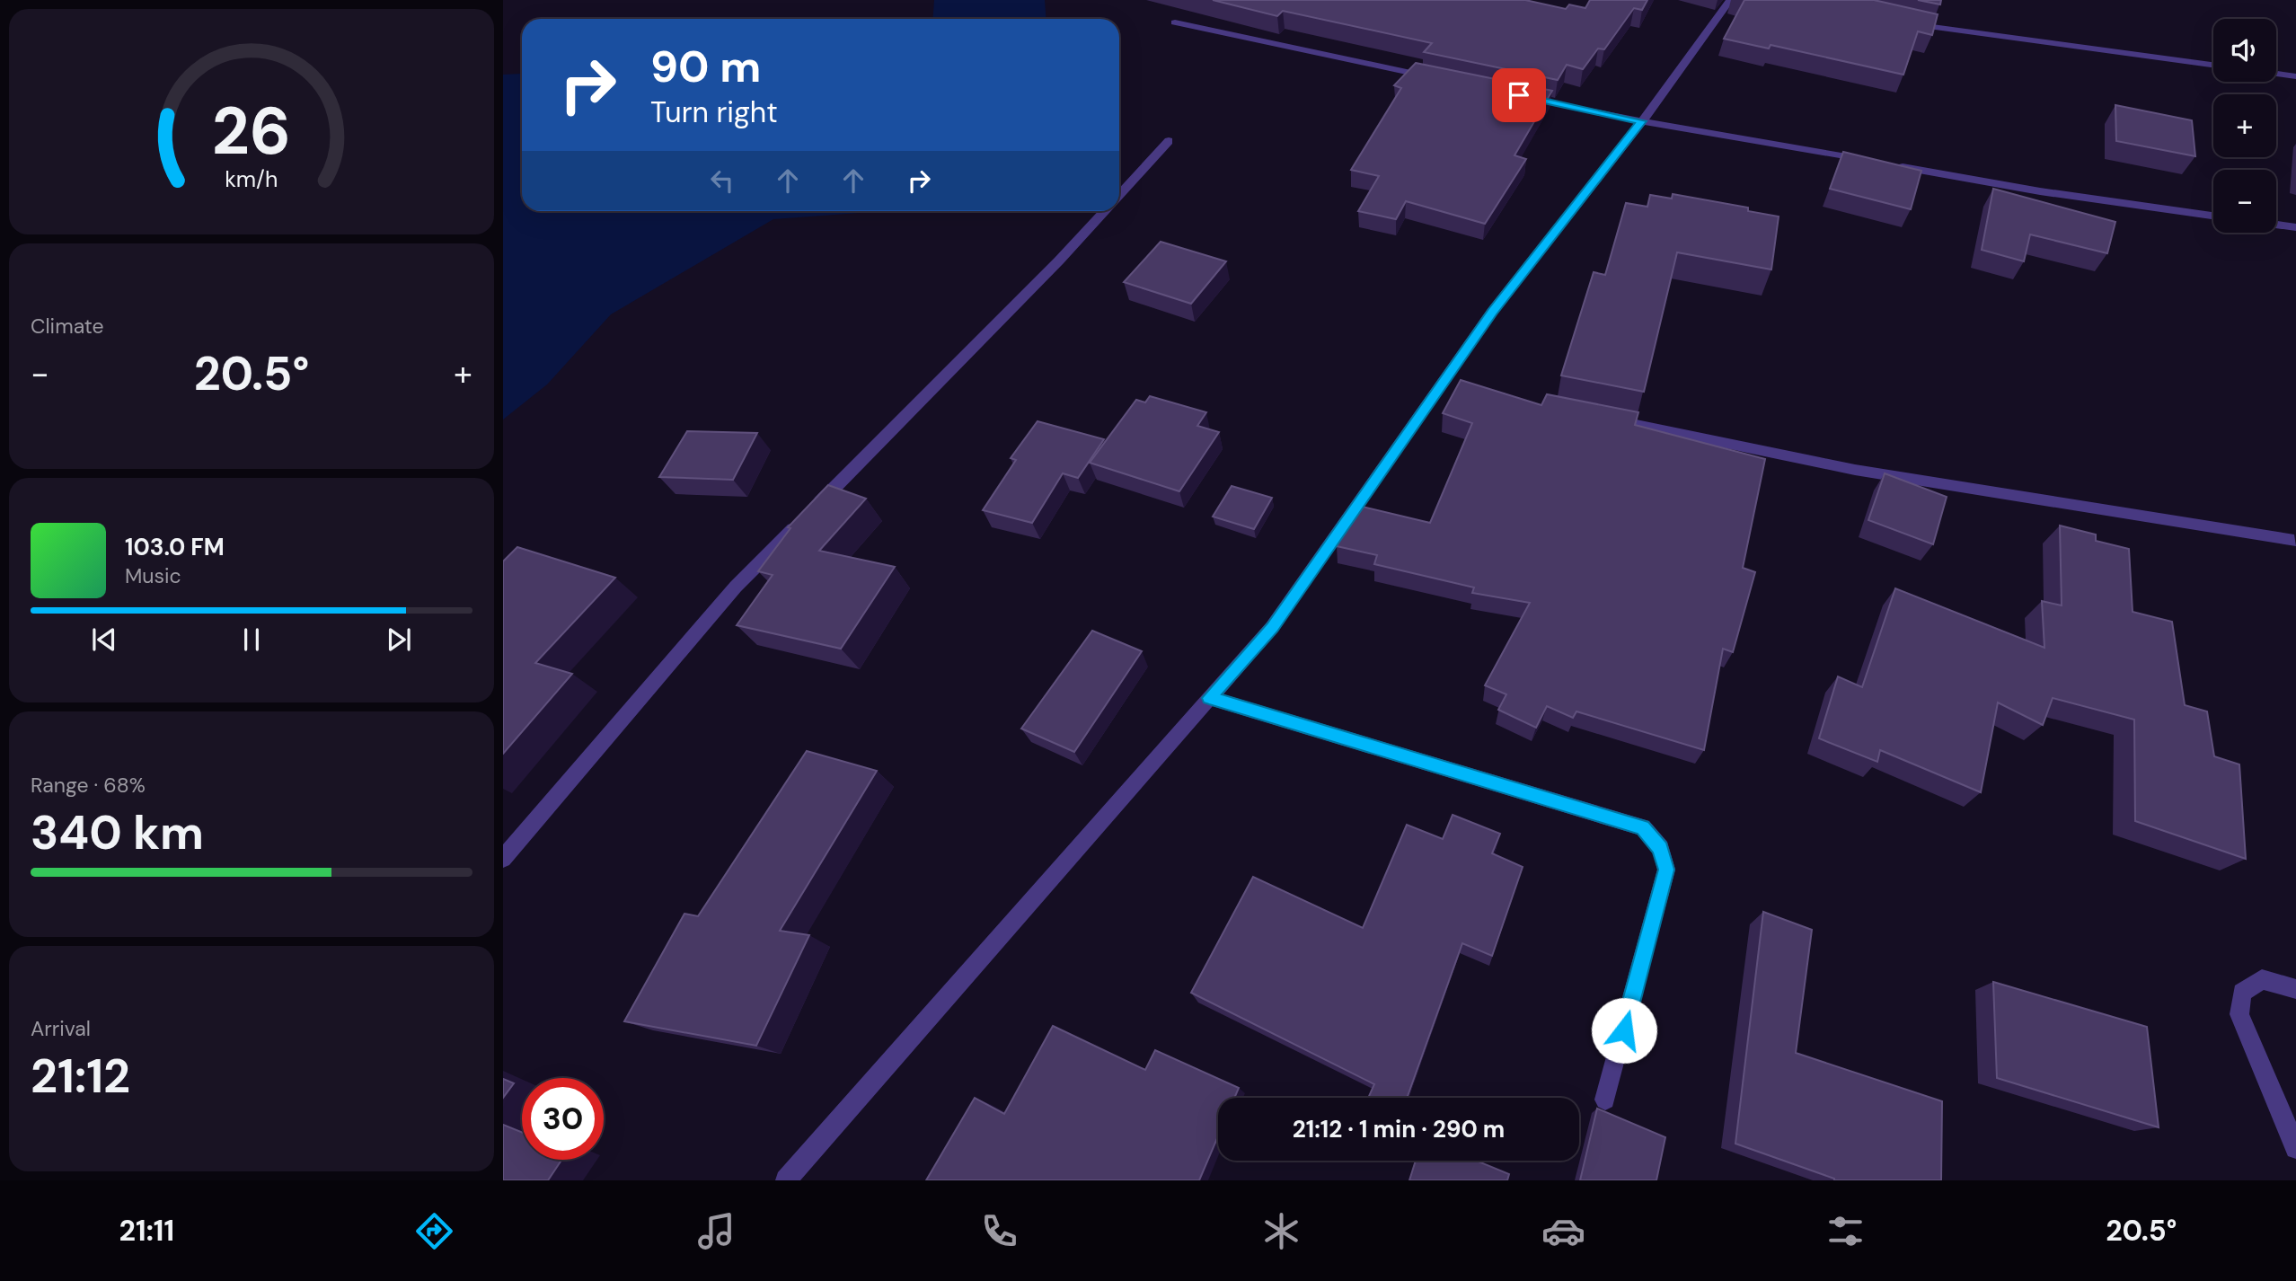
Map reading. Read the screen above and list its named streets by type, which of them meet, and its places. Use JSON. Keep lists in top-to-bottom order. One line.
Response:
{"page":{"map_buttons":["+","−"],"turn":["90 m","Turn right"],"tile":["Climate",["Range · 68%","340 km"],["Arrival","21:12"]],"heat":["−","20.5°","+"],"song":["103.0 FM","Music"],"limit":"30","trip":"21:12 · 1 min · 290 m","tabs":["21:11","20.5°"],"gauge":["26","km/h"]}}
